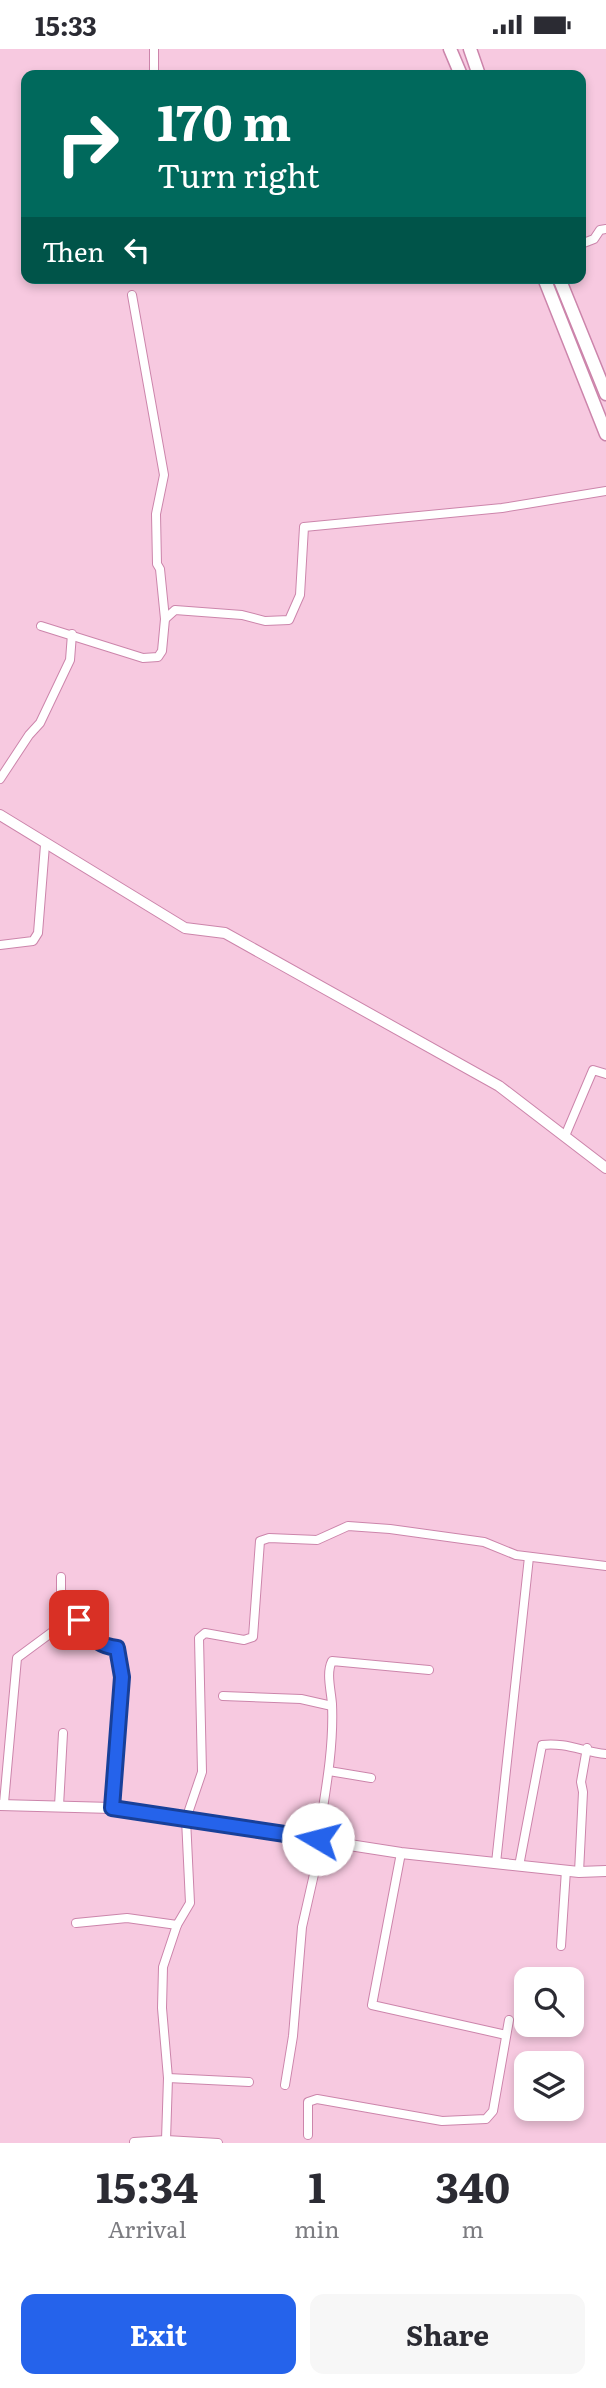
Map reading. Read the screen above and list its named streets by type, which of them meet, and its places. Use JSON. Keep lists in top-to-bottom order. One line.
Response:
{"page":{"status":"15:33","turn":["170 m","Turn right"],"then":"Then","eta":["15:34","Arrival","1","min","340","m"],"buttons":["Exit","Share"]}}
